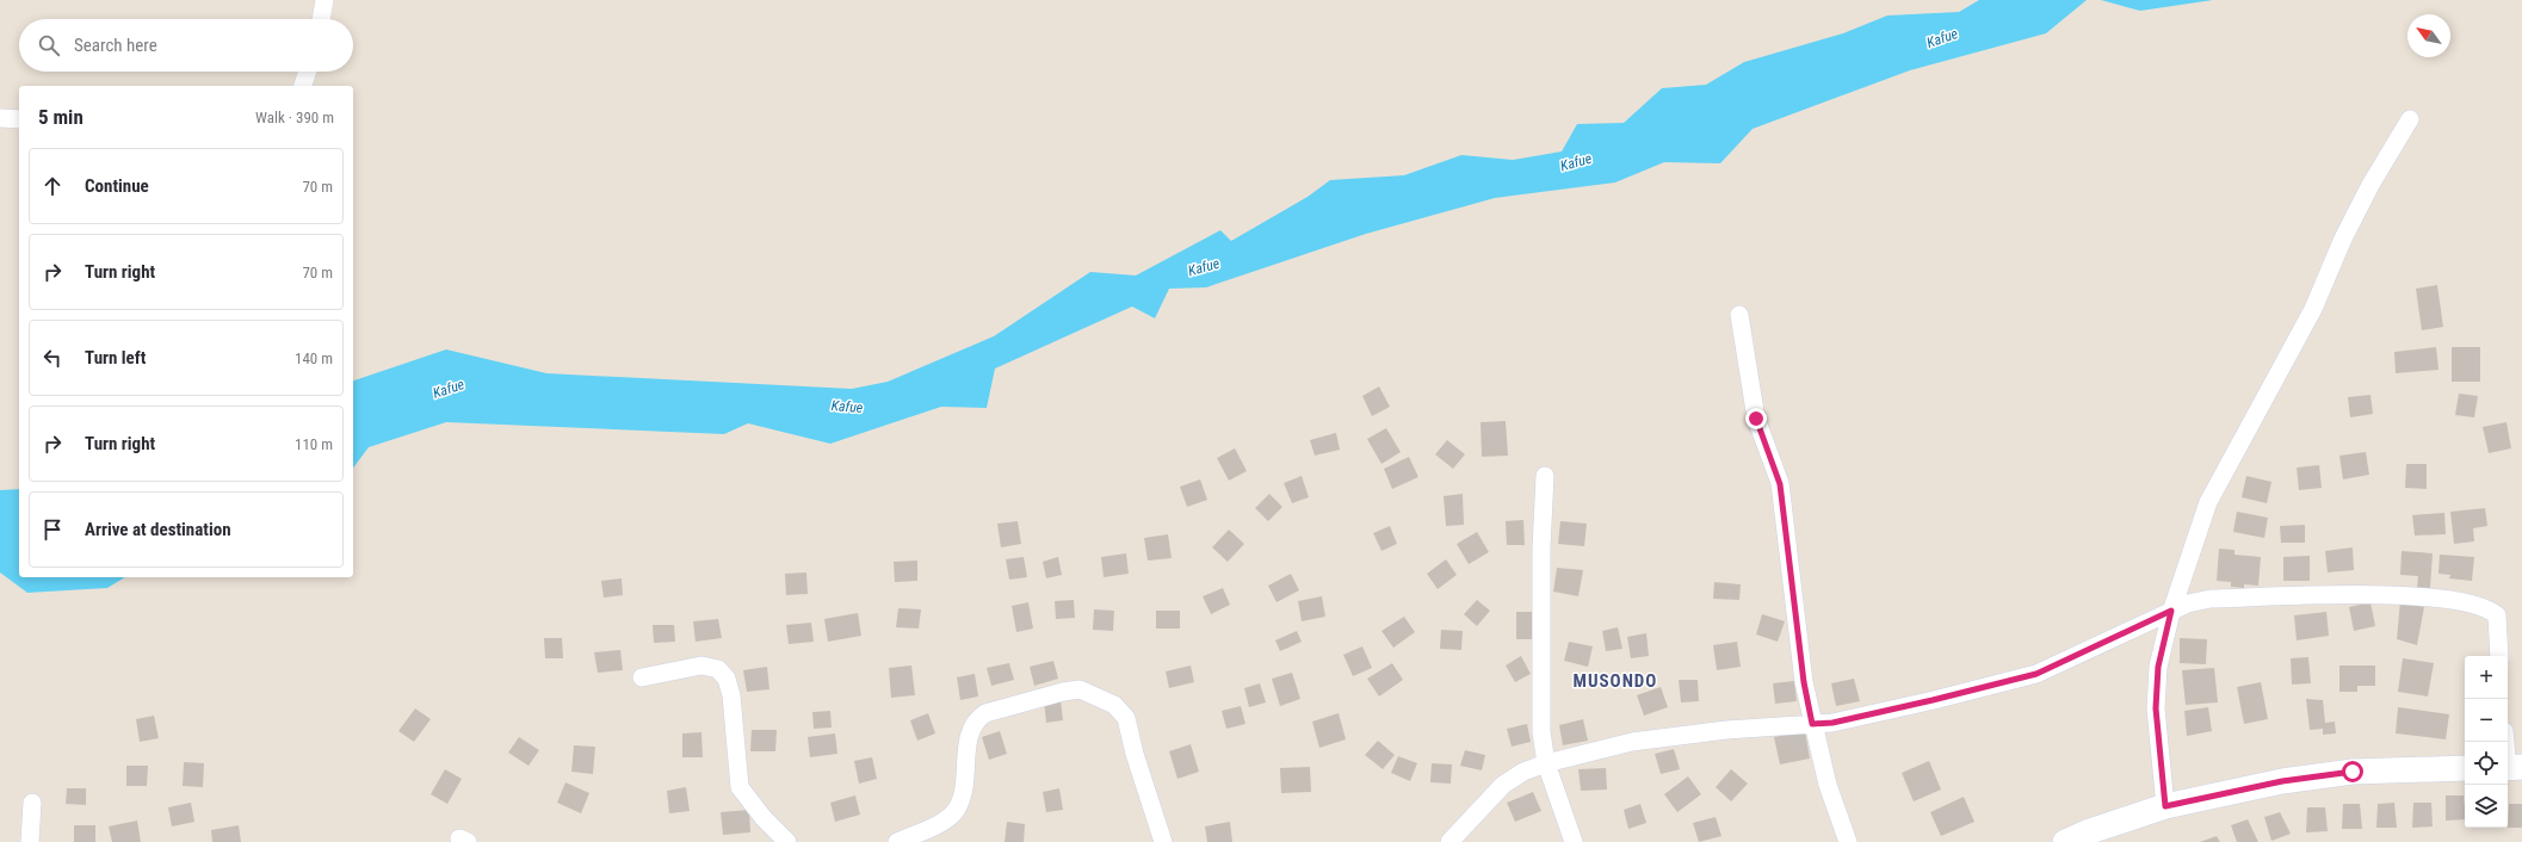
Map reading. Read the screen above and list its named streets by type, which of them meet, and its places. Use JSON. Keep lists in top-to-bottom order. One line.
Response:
{"districts":["MUSONDO"],"water":["Kafue"],"north":"top left","page":{"search":"Search here","heading":["5 min","Walk · 390 m"],"list":[["Continue","70 m"],["Turn right","70 m"],["Turn left","140 m"],["Turn right","110 m"],"Arrive at destination"],"map_buttons":["+","−"]}}
